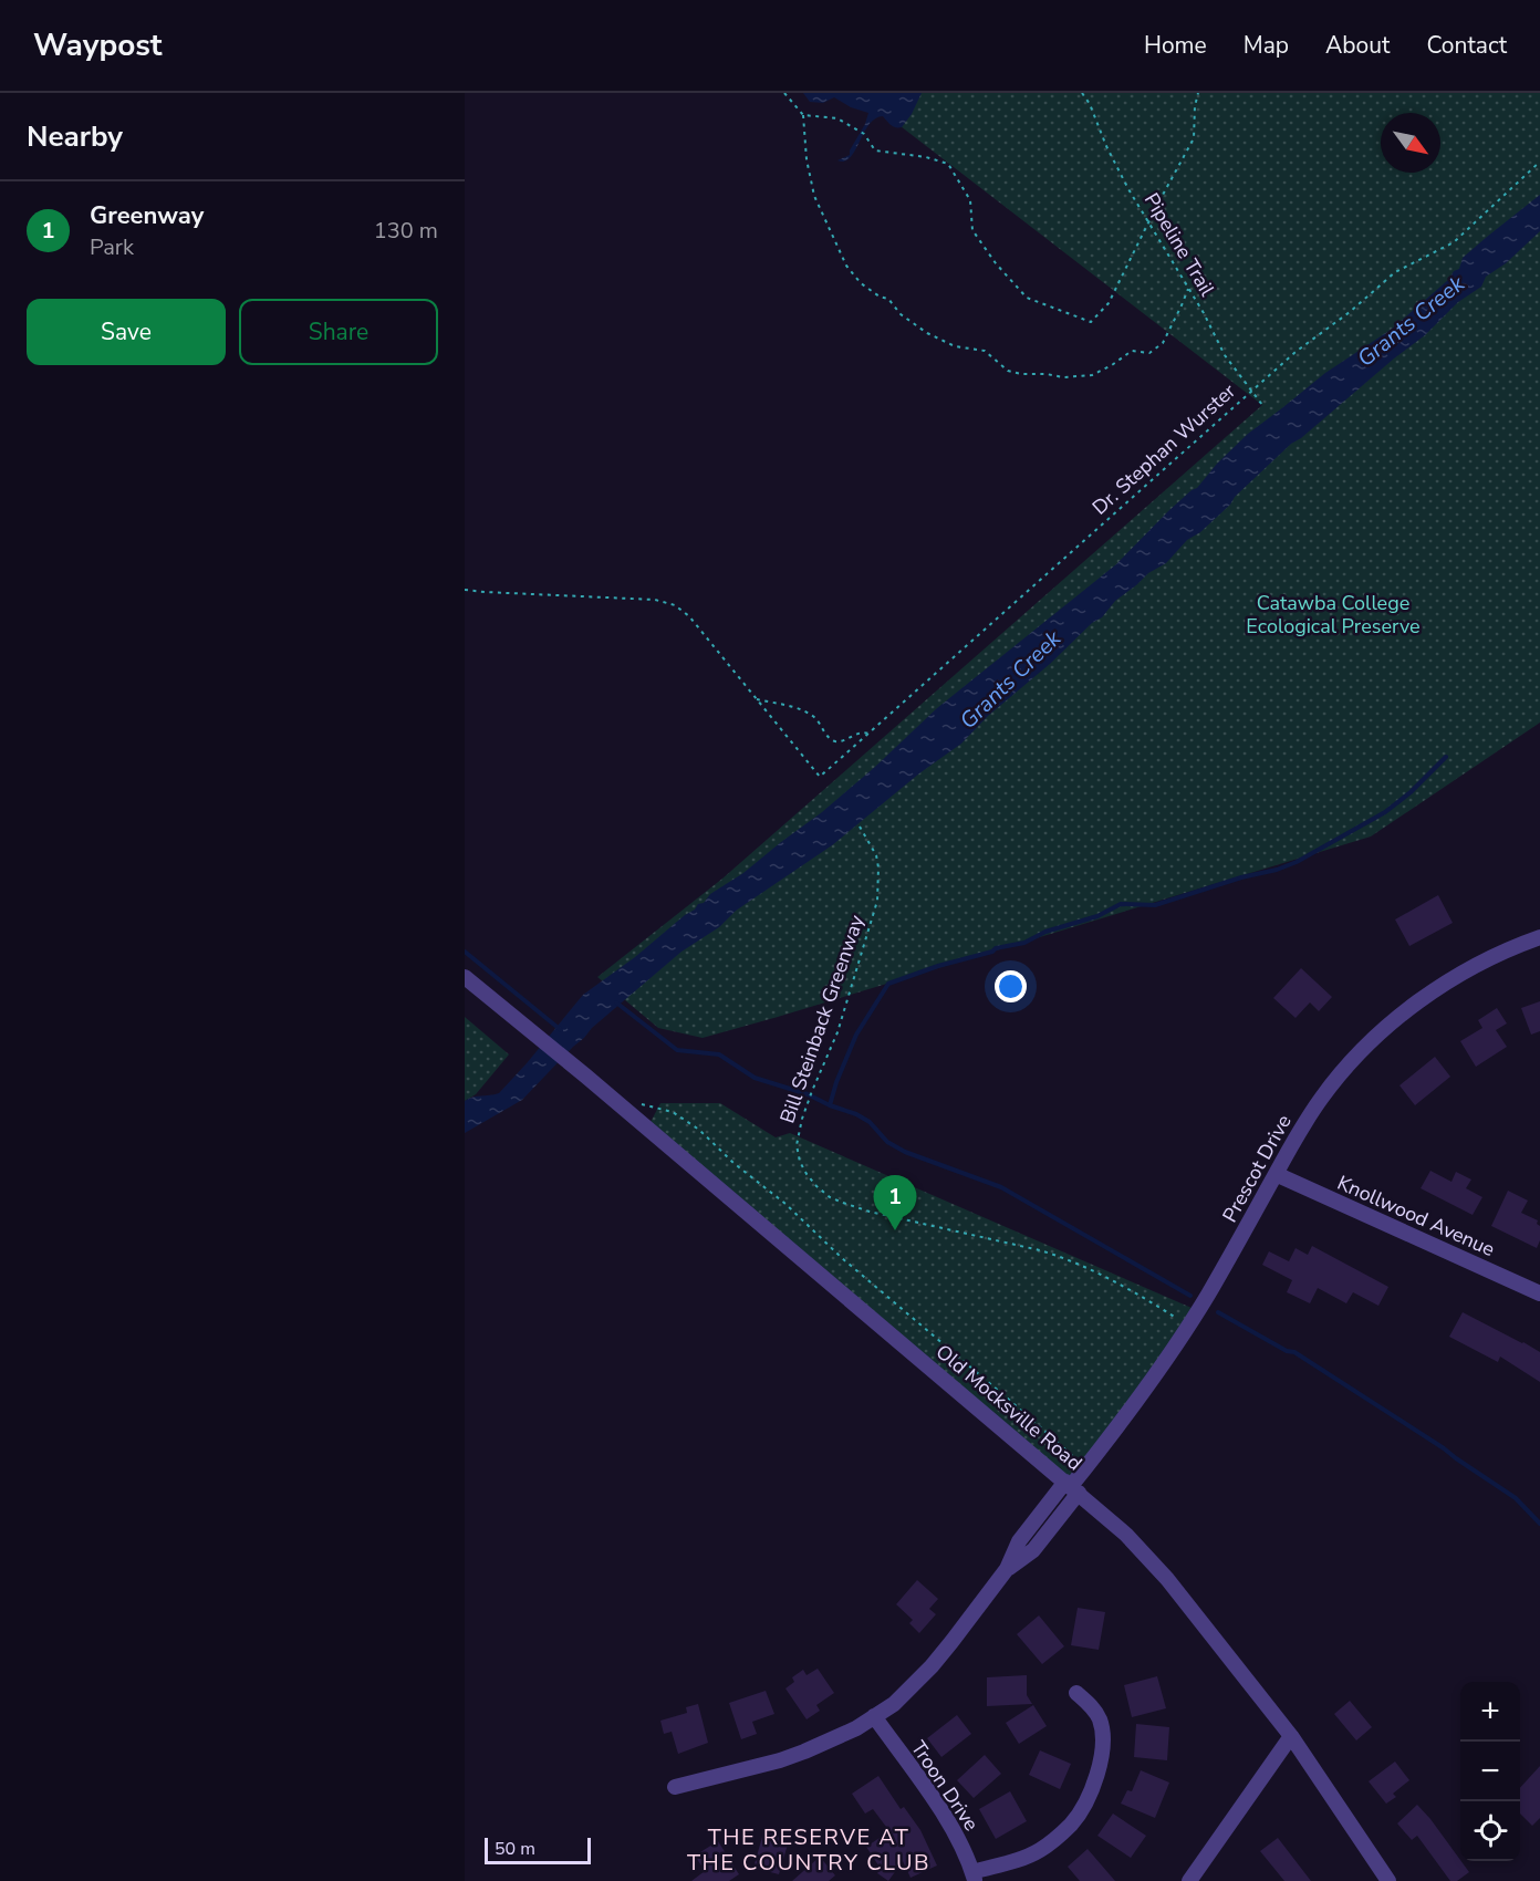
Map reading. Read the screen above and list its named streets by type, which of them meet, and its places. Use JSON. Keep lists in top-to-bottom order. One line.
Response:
{"streets":{"street":["Prescot Drive","Knollwood Avenue","Old Mocksville Road","Troon Drive"],"path":["Pipeline Trail","Dr. Stephan Wurster","Bill Steinback Greenway"]},"crossings":[["Pipeline Trail","Dr. Stephan Wurster"],["Prescot Drive","Knollwood Avenue"],["Prescot Drive","Old Mocksville Road"],["Prescot Drive","Troon Drive"]],"districts":["THE RESERVE AT THE COUNTRY CLUB"],"water":["Grants Creek"],"parks":["Catawba College Ecological Preserve"],"scale_bar":"50 m","north":"bottom right","page":{"header":"Waypost","nav":["Home","Map","About","Contact"],"heading":"Nearby","list":[{"mark":"1","name":"Greenway","note":"Park","value":"130 m"}],"buttons":["Save","Share"],"pins":"1","map_buttons":["+","−"],"scale":"50 m"}}
